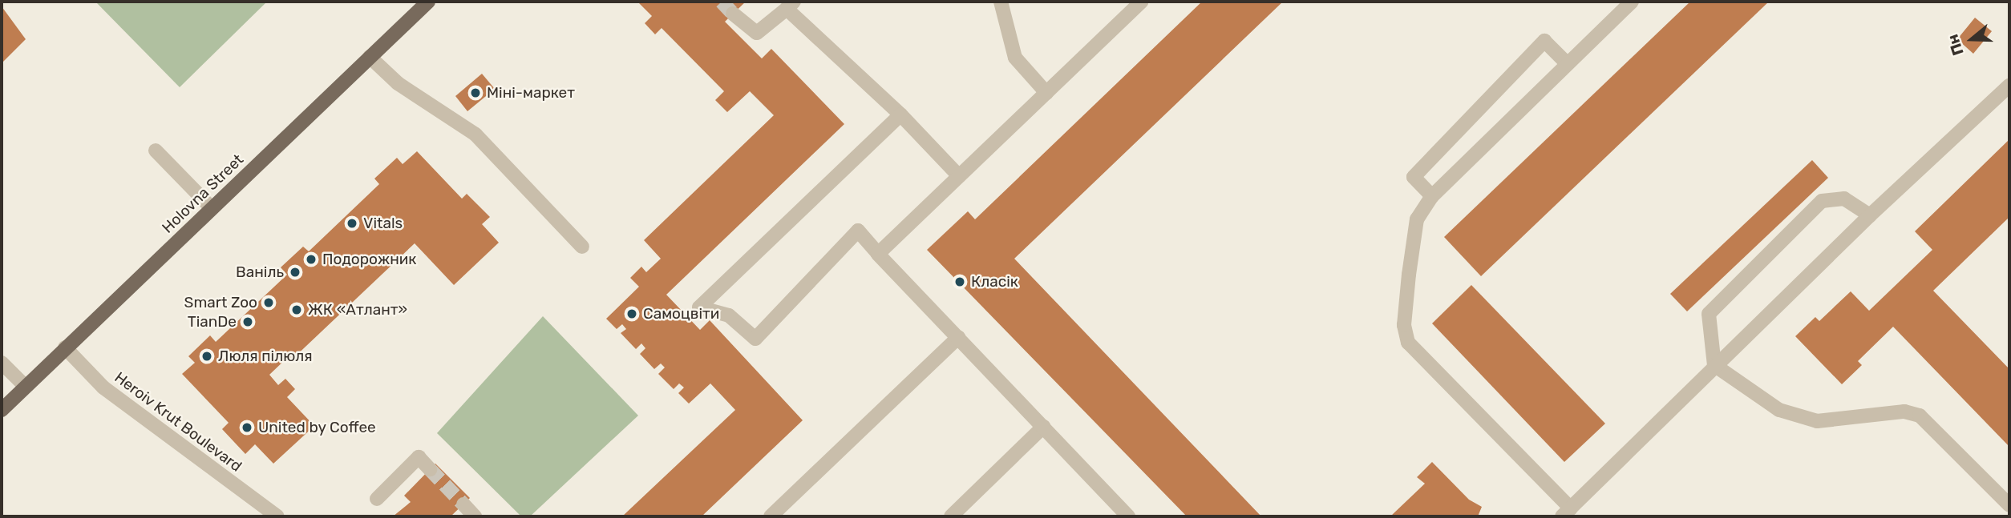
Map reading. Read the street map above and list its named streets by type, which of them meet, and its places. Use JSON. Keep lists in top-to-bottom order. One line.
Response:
{"streets":{"main road":["Holovna Street"],"street":["Heroiv Krut Boulevard"]},"crossings":[["Holovna Street","Heroiv Krut Boulevard"]],"places":["Міні-маркет","Vitals","Подорожник","Ваніль","Класік","Smart Zoo","ЖК «Атлант»","Самоцвіти","TianDe","Люля пілюля","United by Coffee"],"north":"left"}
